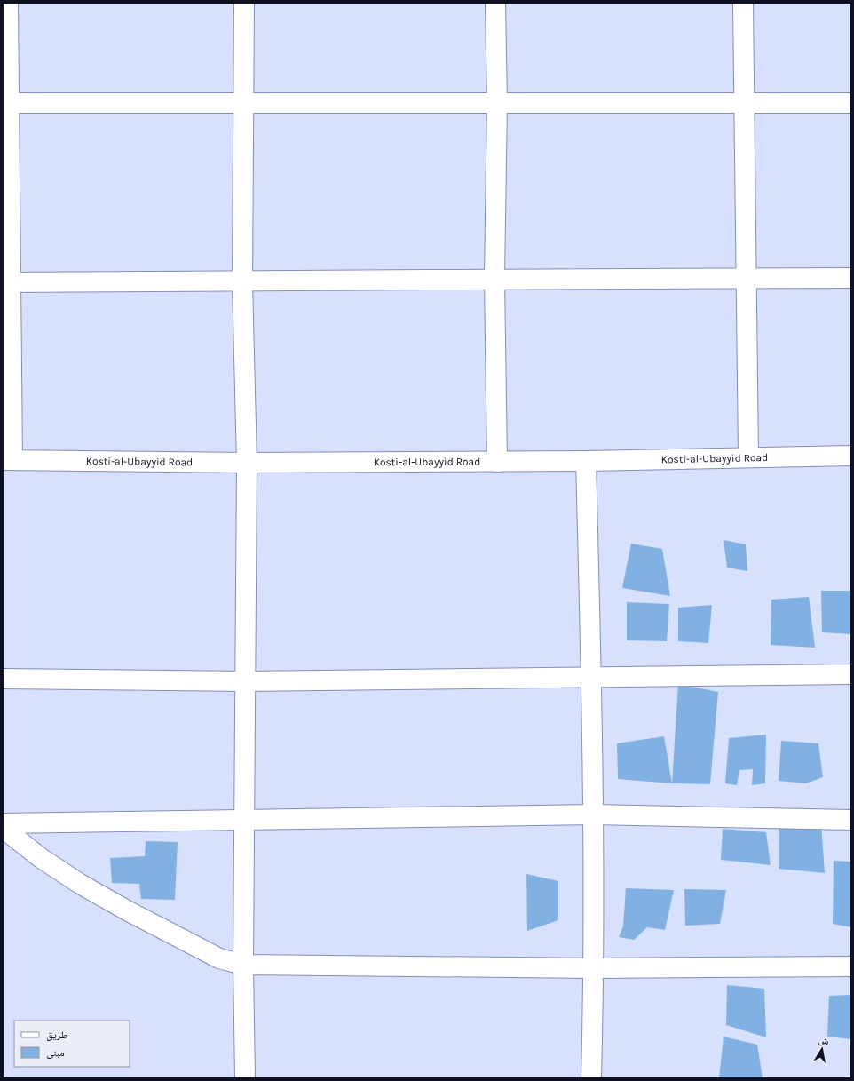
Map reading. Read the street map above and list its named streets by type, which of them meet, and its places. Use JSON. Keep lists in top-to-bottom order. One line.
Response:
{"streets":{"main road":["Kosti-al-Ubayyid Road"]},"legend":["طريق","مبنى"],"north":"top"}
